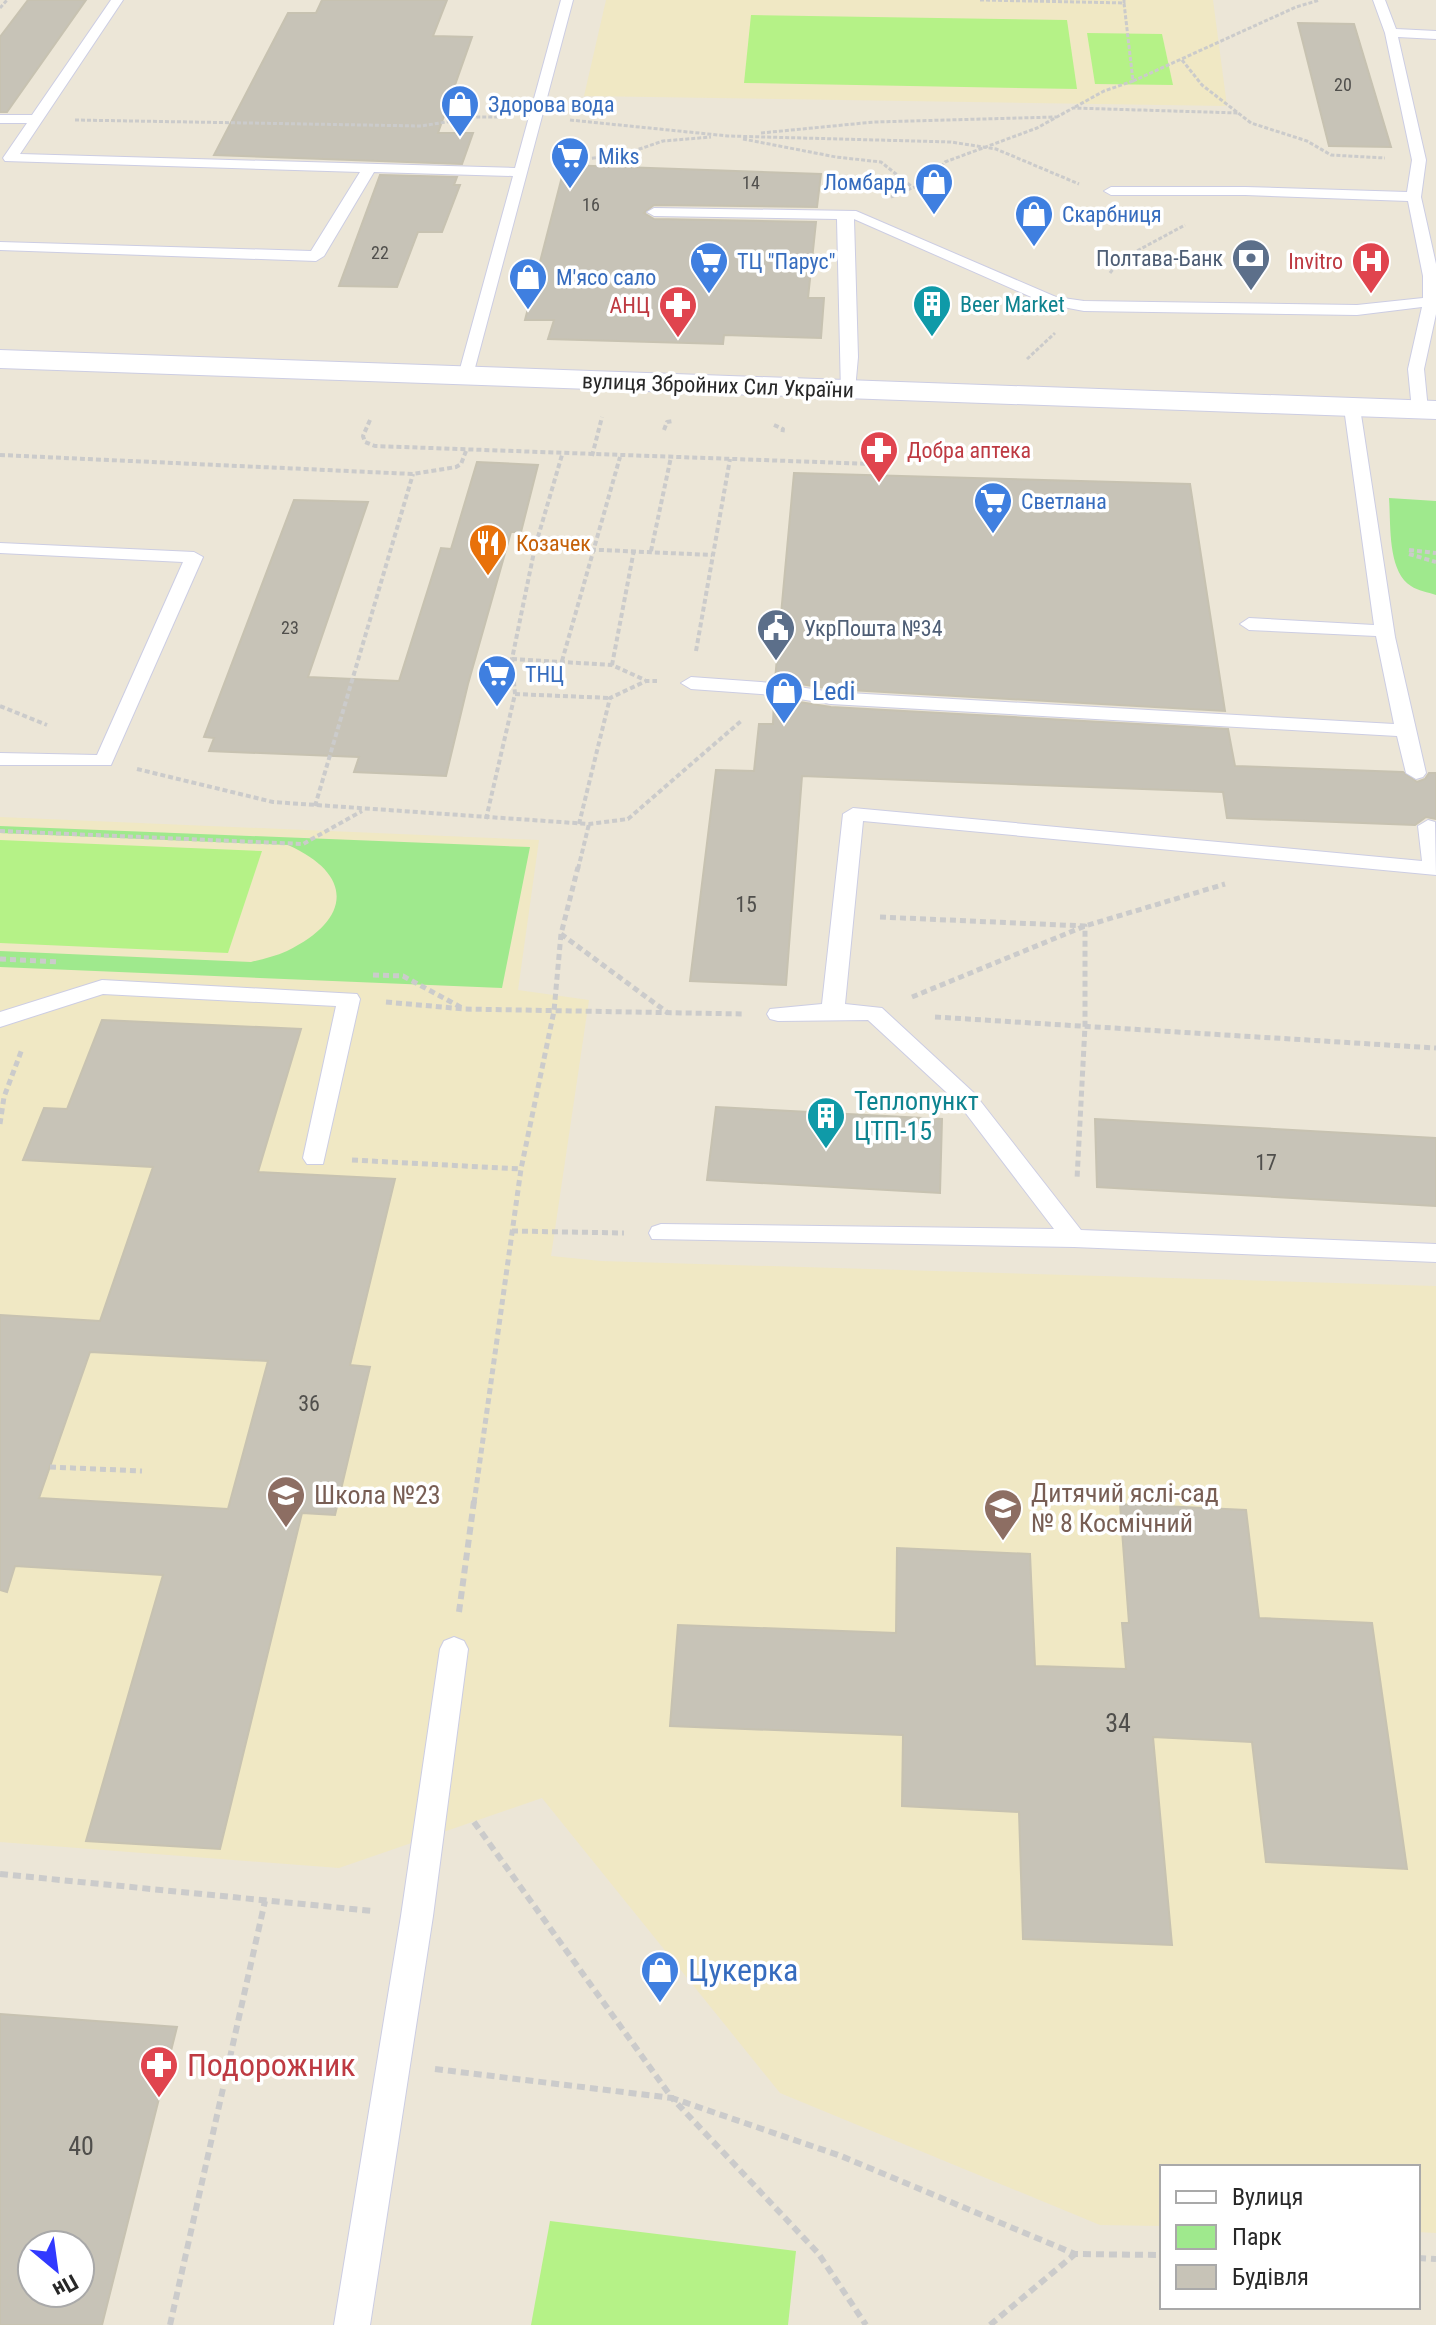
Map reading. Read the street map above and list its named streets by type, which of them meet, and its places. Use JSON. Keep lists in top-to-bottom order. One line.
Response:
{"streets":{"street":["вулиця Збройних Сил України"]},"places":{"shop":["Здорова вода","Ломбард","Скарбниця","М'ясо сало","Ledi","Цукерка"],"supermarket":["Miks","ТЦ \"Парус\"","Светлана","ТНЦ"],"bank":["Полтава-Банк"],"hospital":["Invitro"],"building":["Beer Market","Теплопункт ЦТП-15"],"pharmacy":["АНЦ","Добра аптека","Подорожник"],"restaurant":["Козачек"],"public building":["УкрПошта №34"],"school or university":["Школа №23","Дитячий яслі-сад № 8 Космічний"]},"house_numbers":["20","14","16","22","23","15","17","36","34","40"],"legend":["Вулиця","Парк","Будівля"],"north":"bottom right"}
